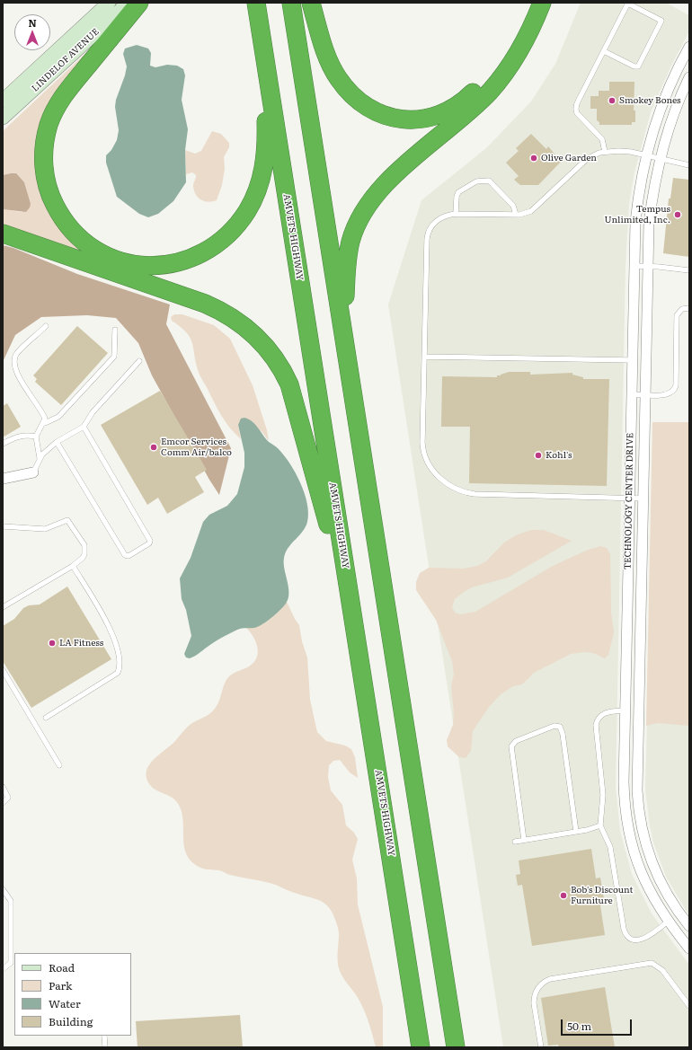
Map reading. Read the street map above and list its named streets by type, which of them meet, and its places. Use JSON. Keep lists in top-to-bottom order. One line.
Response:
{"streets":{"highway":["AMVETS HIGHWAY"],"main road":["LINDELOF AVENUE"],"street":["TECHNOLOGY CENTER DRIVE"]},"places":["Smokey Bones","Olive Garden","Tempus Unlimited, Inc.","Emcor Services Comm Air/balco","Kohl's","LA Fitness","Bob's Discount Furniture"],"legend":["Road","Park","Water","Building"],"scale_bar":"50 m","north":"top"}
